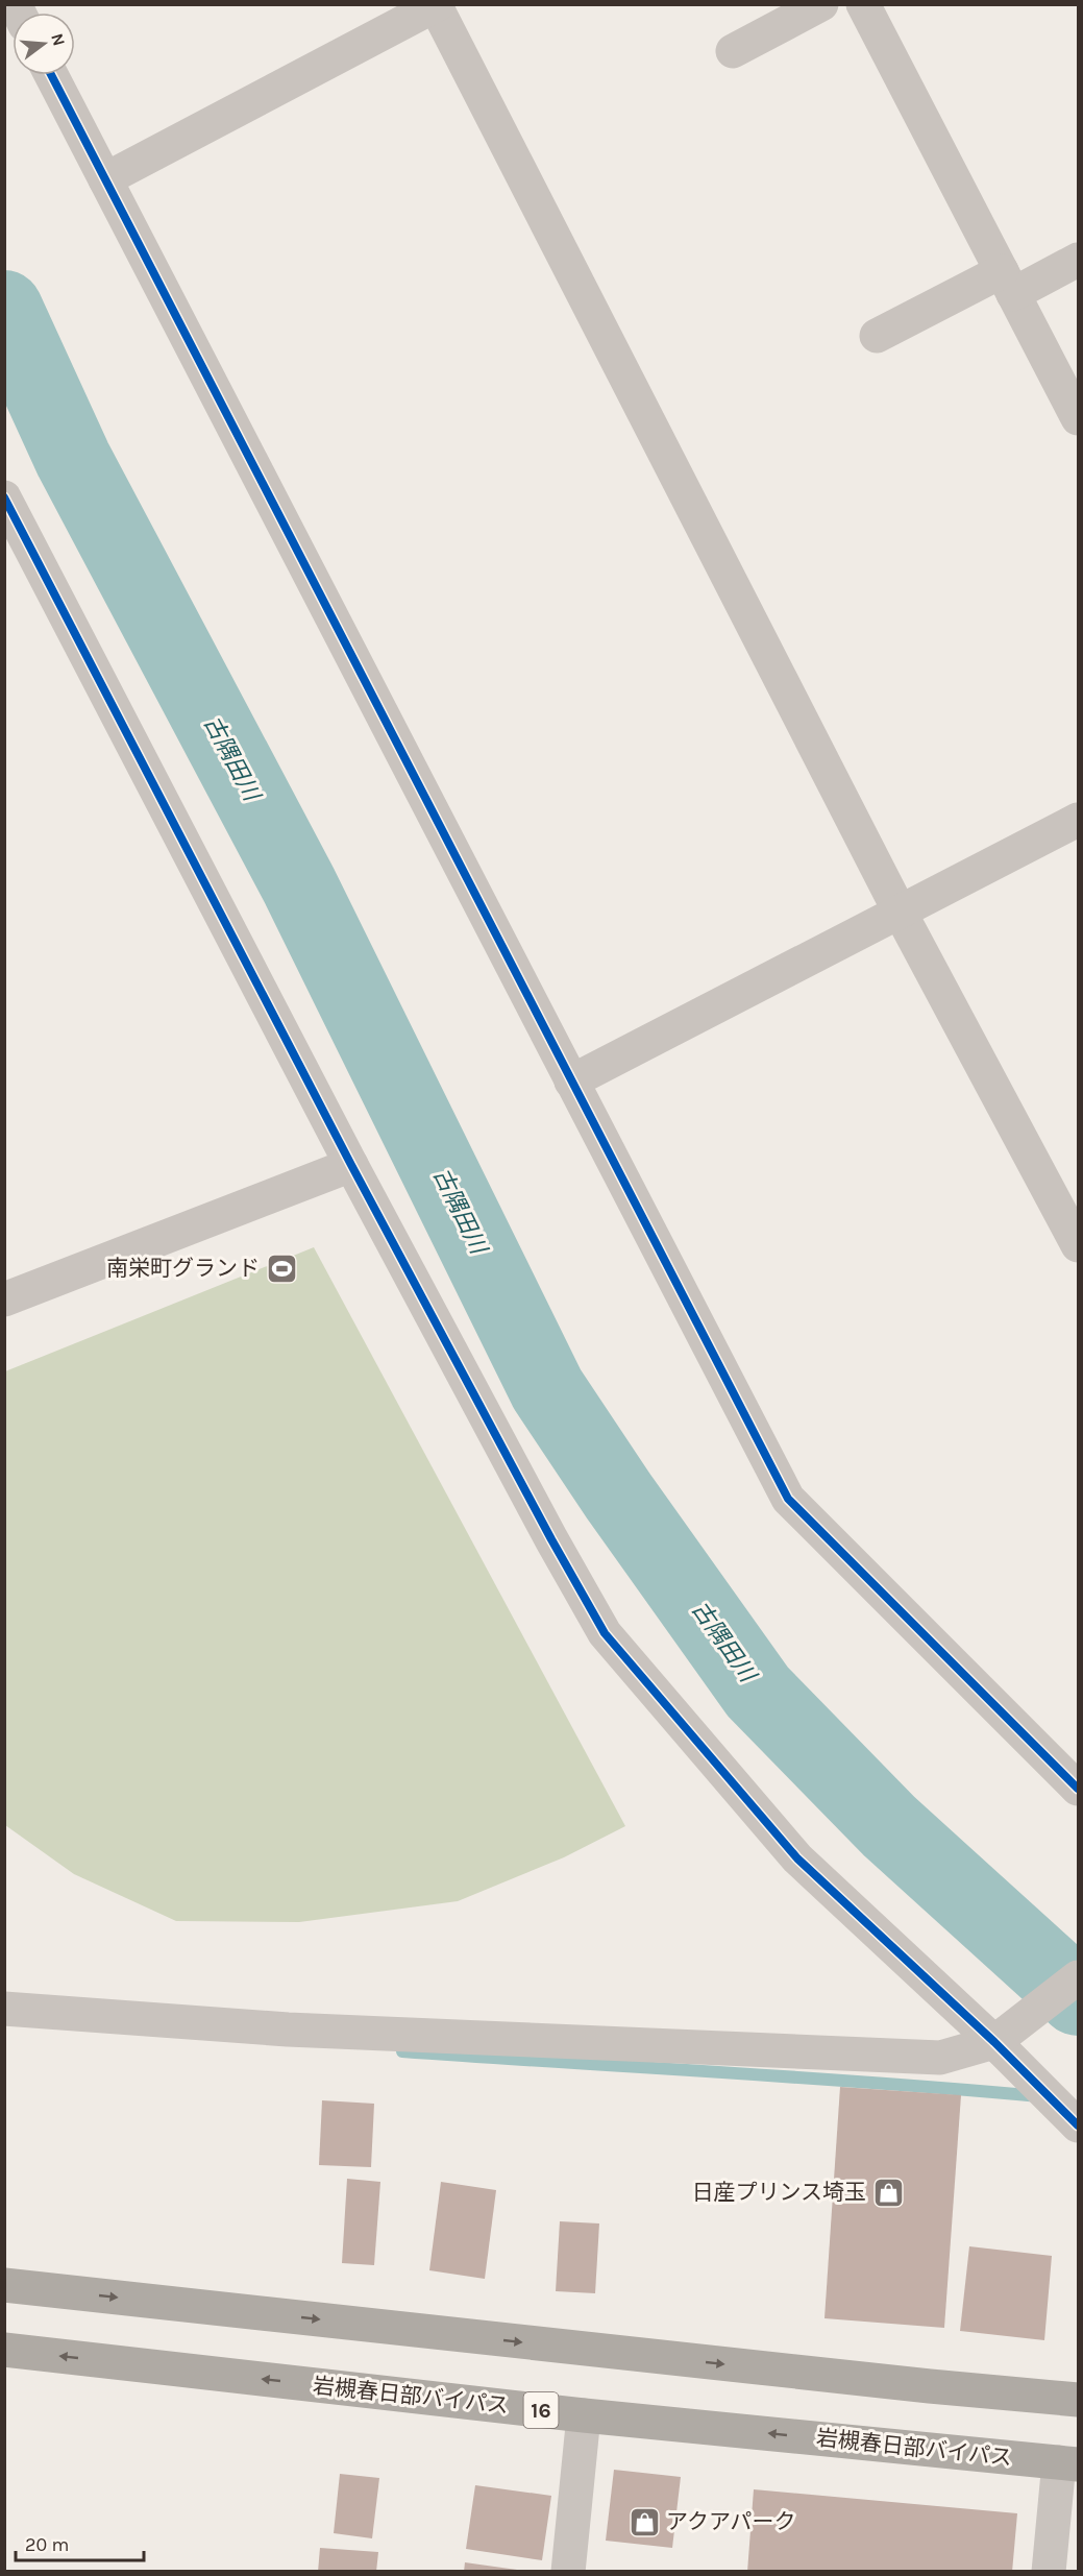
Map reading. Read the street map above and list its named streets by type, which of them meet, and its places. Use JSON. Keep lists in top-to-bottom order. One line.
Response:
{"streets":{"highway":["岩槻春日部バイパス","16"]},"water":["古隅田川"],"places":{"sports":["南栄町グランド"],"shop":["日産プリンス埼玉","アクアパーク"]},"scale_bar":"20 m","north":"right"}
